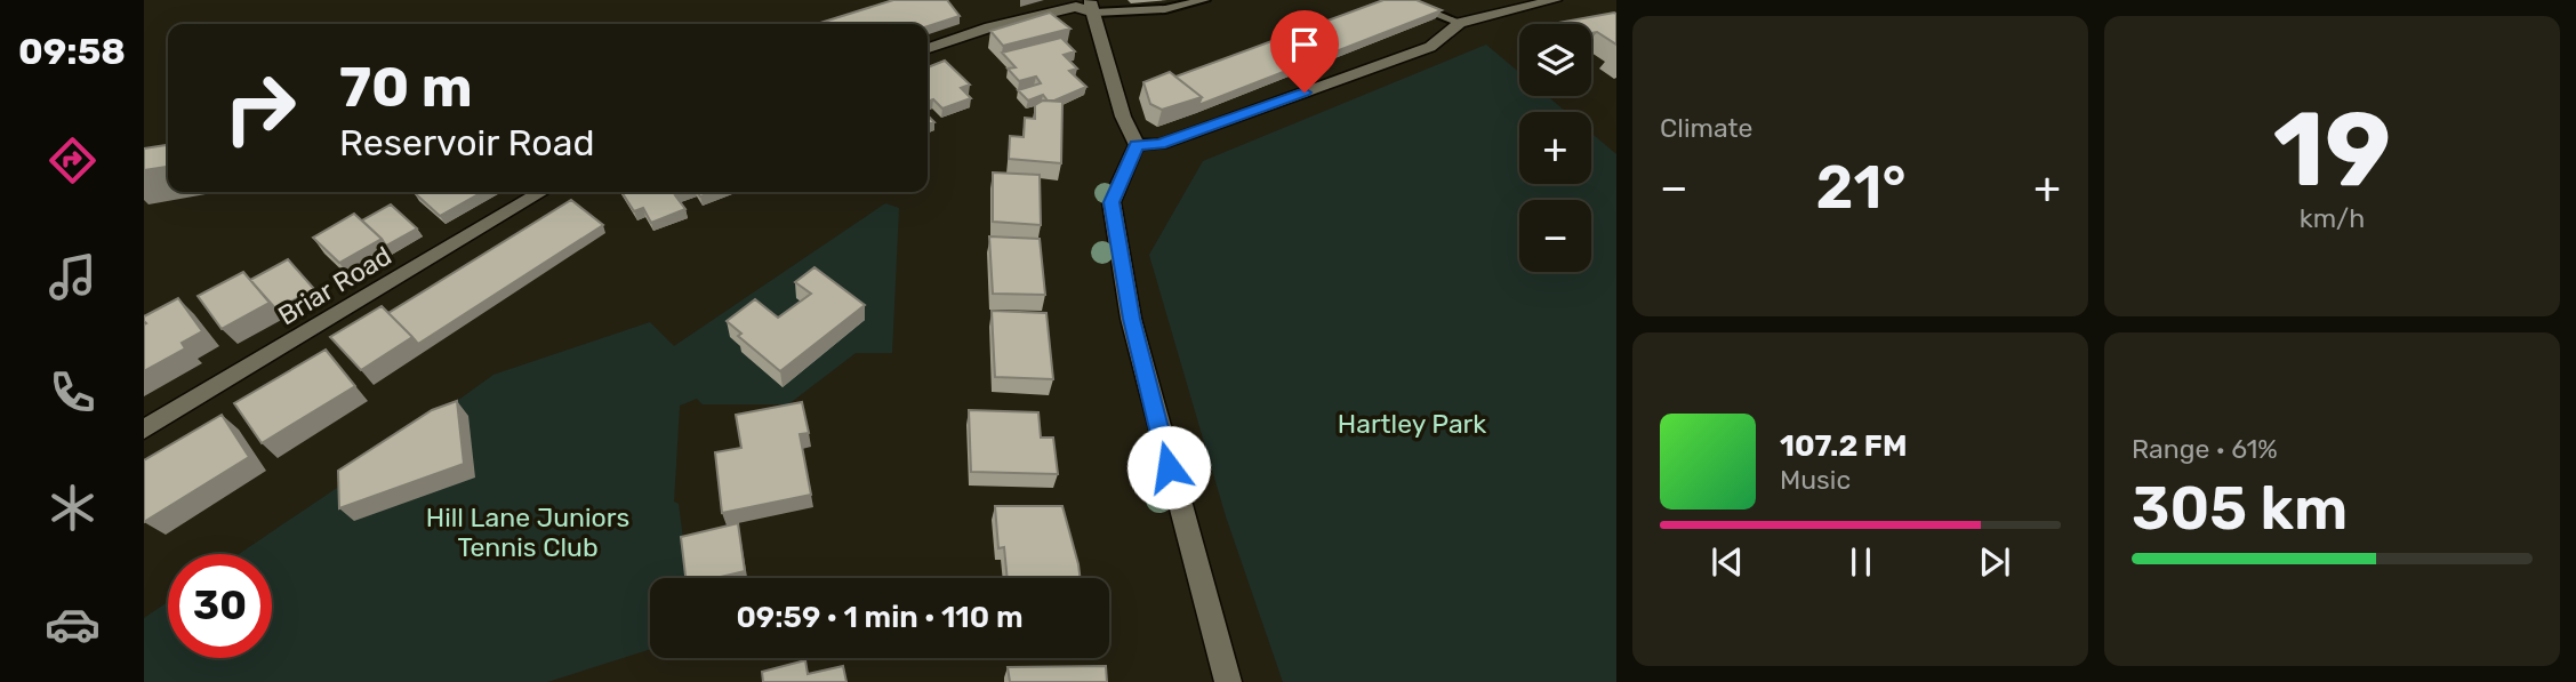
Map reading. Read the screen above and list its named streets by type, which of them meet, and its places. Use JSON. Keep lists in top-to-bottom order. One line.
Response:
{"streets":{"street":["Briar Road"]},"parks":["Hartley Park","Hill Lane Juniors Tennis Club"],"page":{"tabs":"09:58","tile":["Climate",["19","km/h"],["Range · 61%","305 km"]],"map_buttons":["+","−"],"turn":["70 m","Reservoir Road"],"heat":["−","21°","+"],"song":["107.2 FM","Music"],"limit":"30","trip":"09:59 · 1 min · 110 m"}}
